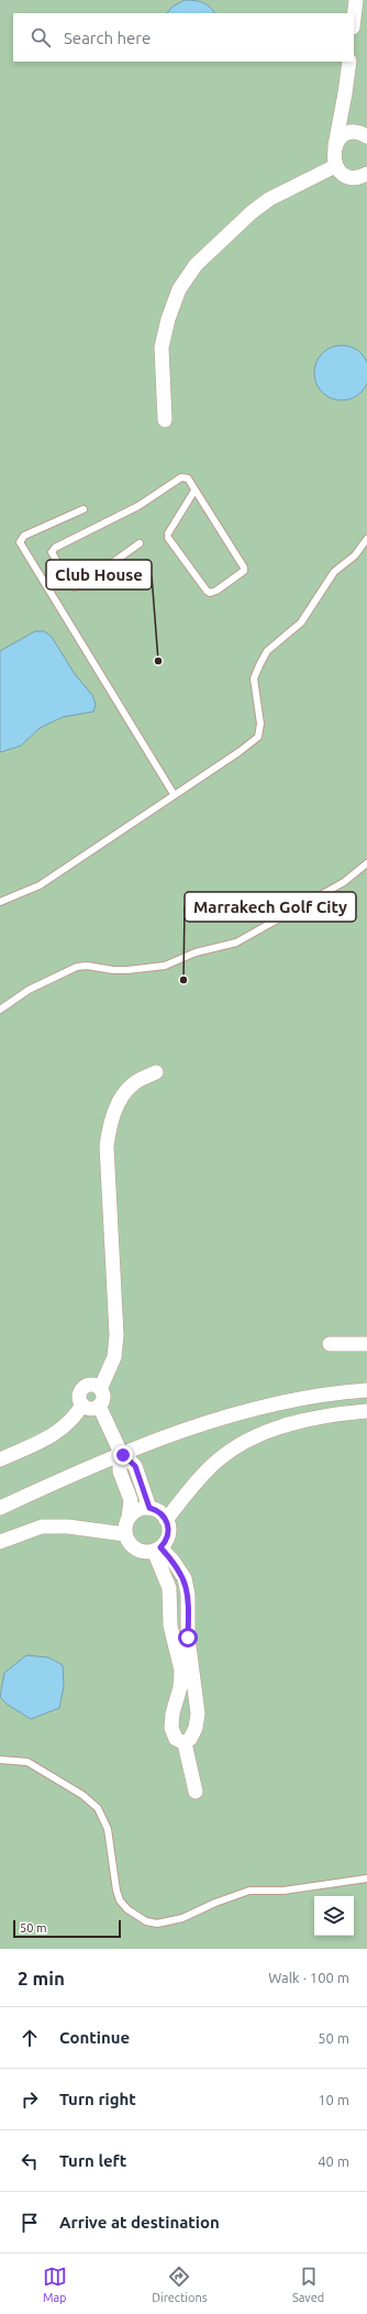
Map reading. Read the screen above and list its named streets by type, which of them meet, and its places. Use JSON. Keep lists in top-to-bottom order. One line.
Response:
{"places":["Club House","Marrakech Golf City"],"scale_bar":"50 m","page":{"search":"Search here","scale":"50 m","heading":["2 min","Walk · 100 m"],"list":[["Continue","50 m"],["Turn right","10 m"],["Turn left","40 m"],"Arrive at destination"],"nav":["Map","Directions","Saved"]}}
